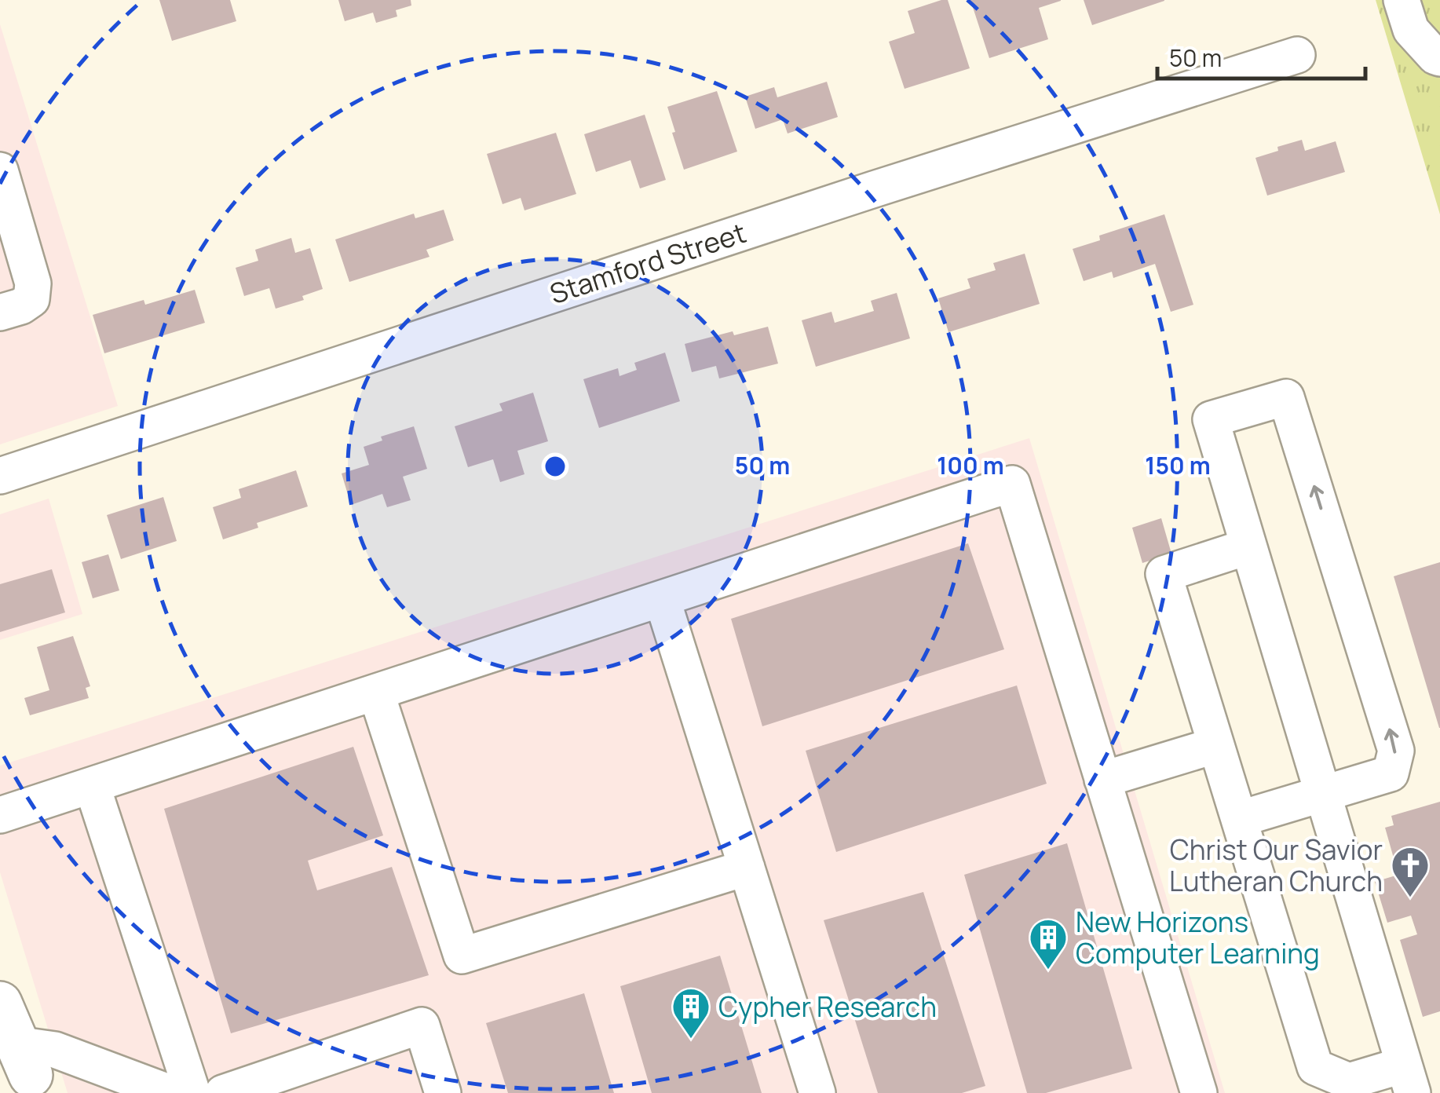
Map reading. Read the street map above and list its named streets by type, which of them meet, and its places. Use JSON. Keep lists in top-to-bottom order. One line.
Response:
{"streets":{"street":["Stamford Street"]},"places":{"church":["Christ Our Savior Lutheran Church"],"building":["New Horizons Computer Learning","Cypher Research"]},"scale_bar":"50 m","rings":["50 m","100 m","150 m"]}
